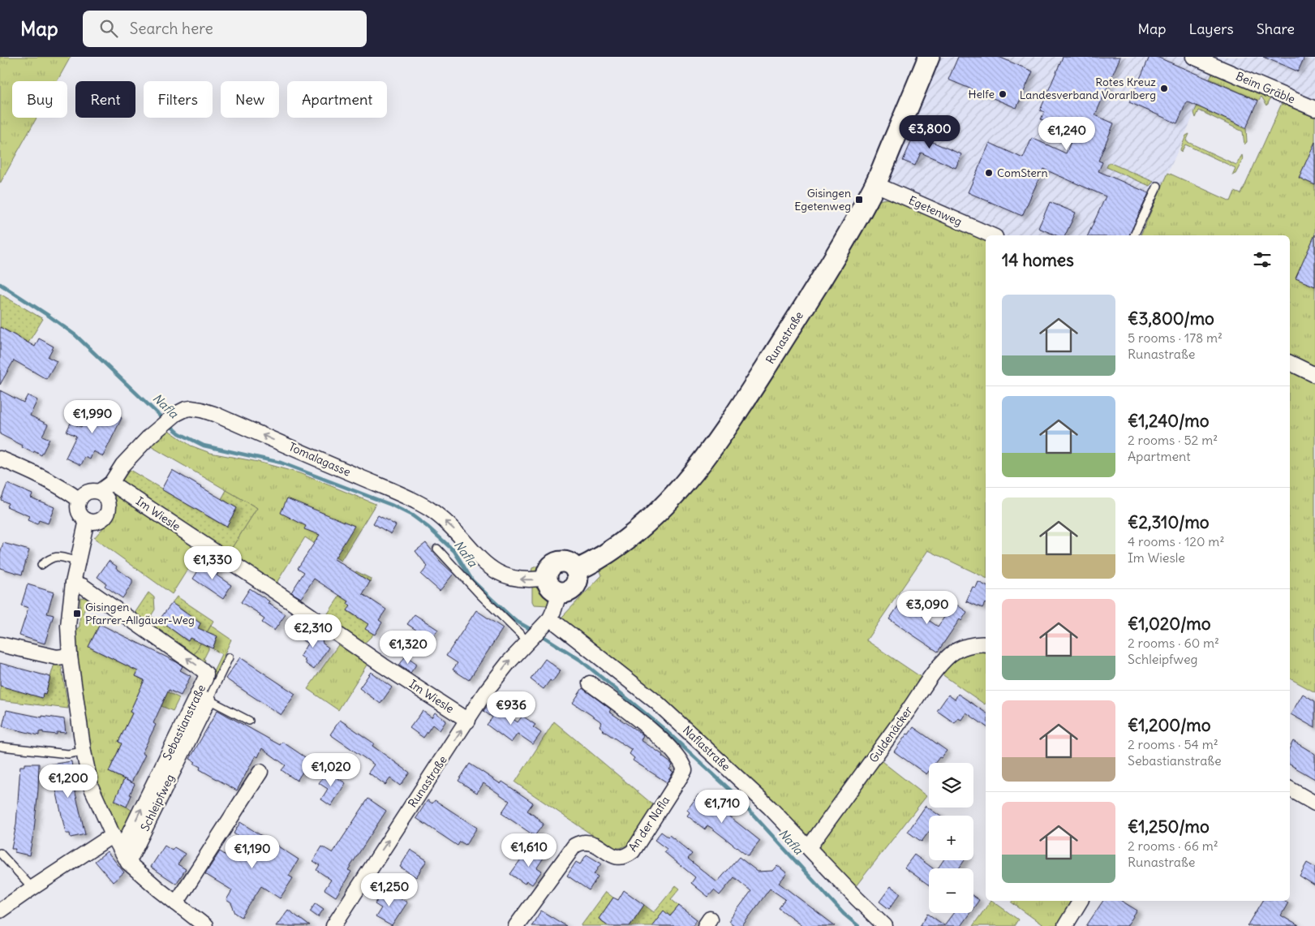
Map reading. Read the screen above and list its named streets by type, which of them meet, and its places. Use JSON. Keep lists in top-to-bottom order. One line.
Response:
{"streets":{"street":["Beim Gräble","Egetenweg","Runastraße","Tomalagasse","Im Wiesle","Sebastianstraße","Guldenäcker","Naflastraße","Schleipfweg","An der Nafla"]},"crossings":[["Egetenweg","Runastraße"],["Runastraße","Tomalagasse"],["Runastraße","Im Wiesle"],["Runastraße","Naflastraße"],["Tomalagasse","Im Wiesle"],["Guldenäcker","Naflastraße"]],"one_way":["Tomalagasse"],"water":["Nafla"],"places":{"other":["Rotes Kreuz Landesverband Vorarlberg","Helfe","ComStern"],"transit":["Gisingen Egetenweg","Gisingen Pfarrer-Allgäuer-Weg"]},"page":{"header":"Map","search":"Search here","nav":["Map","Layers","Share"],"chip":["Buy","Rent","Filters","New","Apartment"],"price":["€3,800","€1,240","€1,990","€1,330","€3,090","€2,310","€1,320","€936","€1,020","€1,200","€1,710","€1,610","€1,190","€1,250"],"heading":"14 homes","list":[{"name":"€3,800/mo","note":"5 rooms · 178 m² · Runastraße"},{"name":"€1,240/mo","note":"2 rooms · 52 m² · Apartment"},{"name":"€2,310/mo","note":"4 rooms · 120 m² · Im Wiesle"},{"name":"€1,020/mo","note":"2 rooms · 60 m² · Schleipfweg"},{"name":"€1,200/mo","note":"2 rooms · 54 m² · Sebastianstraße"},{"name":"€1,250/mo","note":"2 rooms · 66 m² · Runastraße"}],"map_buttons":["+","−"]}}
